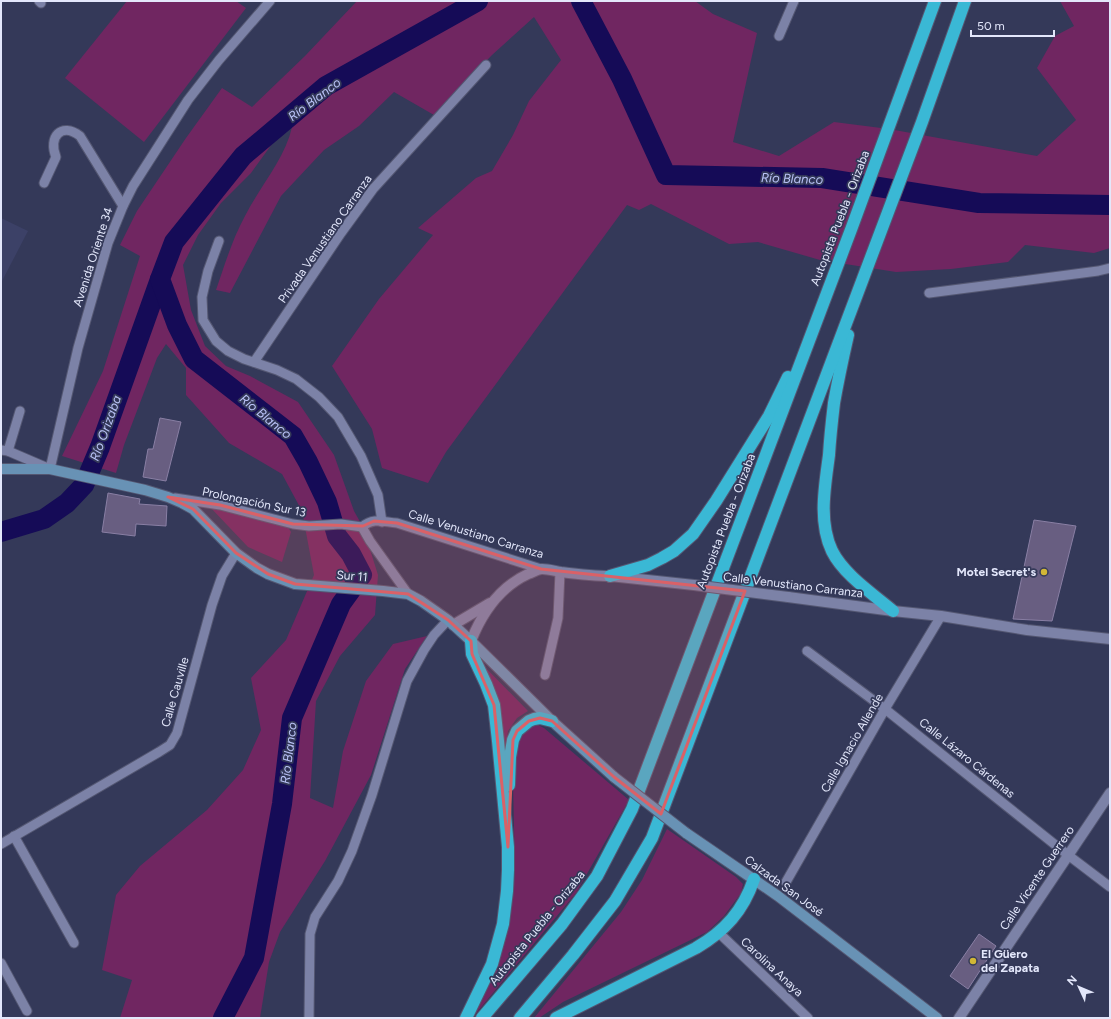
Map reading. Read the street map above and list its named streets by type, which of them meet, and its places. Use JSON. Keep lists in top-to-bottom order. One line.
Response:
{"streets":{"highway":["Autopista Puebla - Orizaba"],"main road":["Sur 11","Calzada San José"],"street":["Privada Venustiano Carranza","Avenida Oriente 34","Prolongación Sur 13","Calle Venustiano Carranza","Calle Cauville","Calle Ignacio Allende","Calle Lázaro Cárdenas","Calle Vicente Guerrero","Carolina Anaya"]},"crossings":[["Avenida Oriente 34","Sur 11"],["Prolongación Sur 13","Calle Venustiano Carranza"],["Prolongación Sur 13","Sur 11"],["Calle Venustiano Carranza","Calle Ignacio Allende"],["Sur 11","Calle Cauville"],["Sur 11","Calzada San José"],["Calle Ignacio Allende","Calle Lázaro Cárdenas"],["Calle Lázaro Cárdenas","Calle Vicente Guerrero"]],"water":["Río Blanco","Río Orizaba"],"places":["Motel Secret's","El Güero del Zapata"],"scale_bar":"50 m","north":"top left"}
